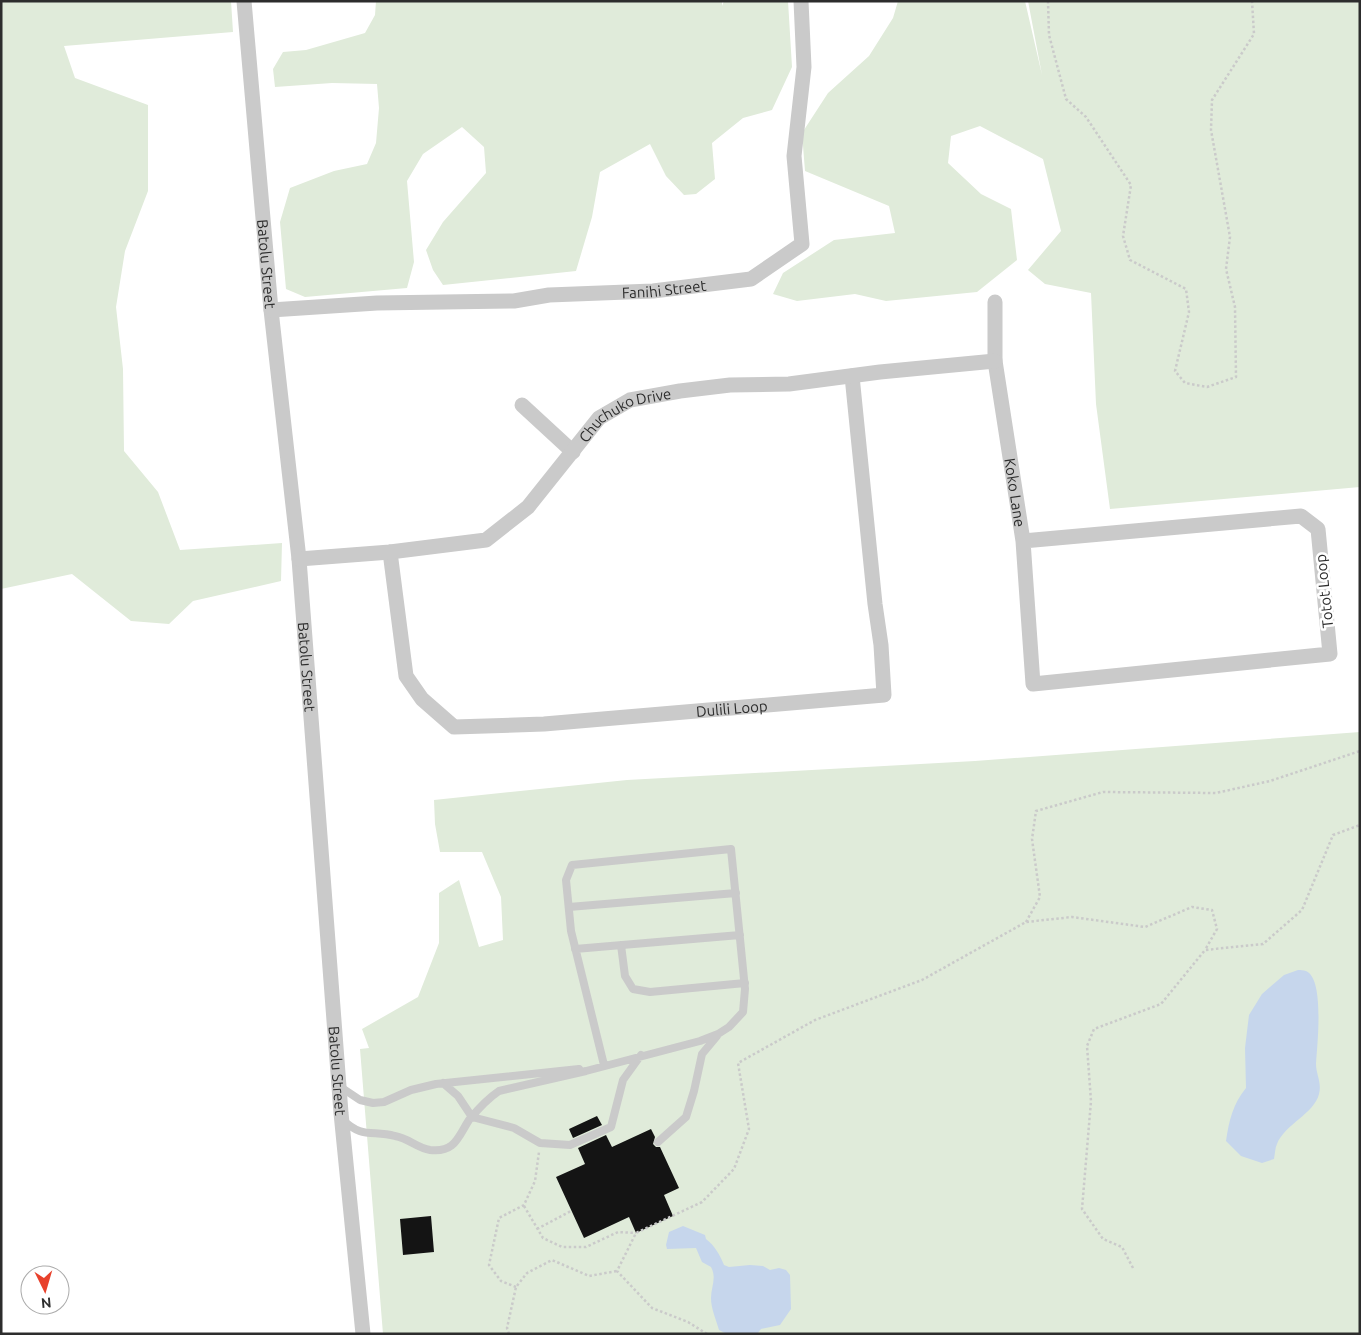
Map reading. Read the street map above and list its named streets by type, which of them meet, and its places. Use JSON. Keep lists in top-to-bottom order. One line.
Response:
{"streets":{"street":["Batolu Street","Fanihi Street","Chuchuko Drive","Koko Lane","Totot Loop","Dulili Loop"]},"crossings":[["Batolu Street","Fanihi Street"],["Batolu Street","Chuchuko Drive"],["Chuchuko Drive","Koko Lane"],["Chuchuko Drive","Dulili Loop"],["Koko Lane","Totot Loop"]],"north":"bottom"}
